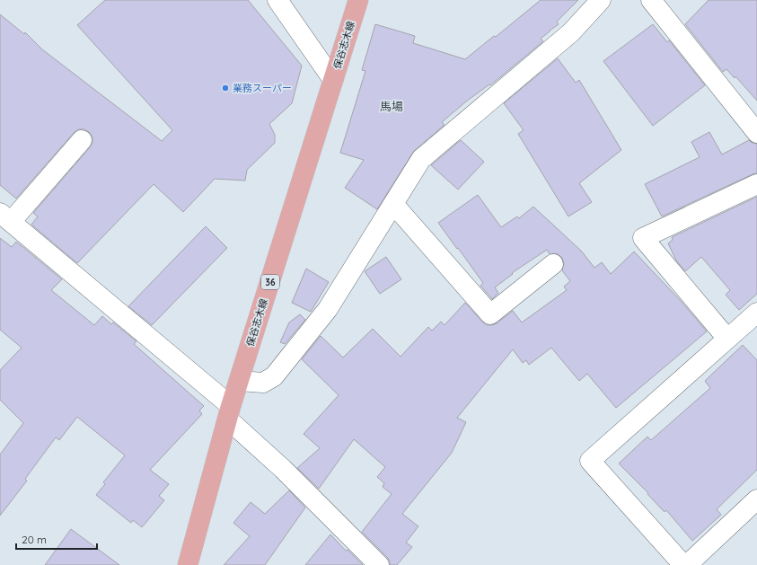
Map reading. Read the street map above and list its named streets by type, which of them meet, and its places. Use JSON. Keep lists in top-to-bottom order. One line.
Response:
{"streets":{"main road":["保谷志木線","36"]},"districts":["馬場"],"places":["業務スーパー"],"scale_bar":"20 m"}
